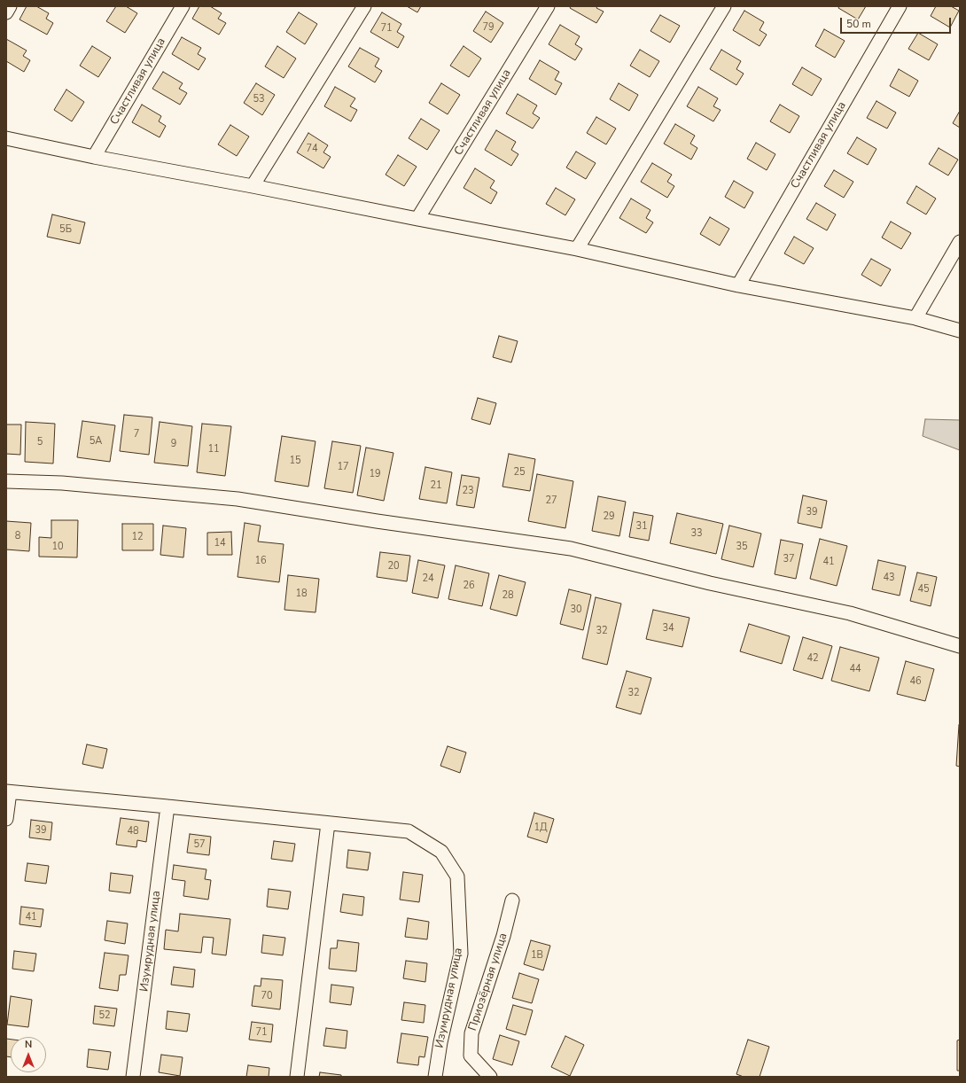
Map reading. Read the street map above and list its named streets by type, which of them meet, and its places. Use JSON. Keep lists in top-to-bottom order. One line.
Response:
{"streets":{"street":["Счастливая улица","Изумрудная улица","Приозёрная улица"]},"house_numbers":["79","71","53","74","5Б","7","5А","5","9","11","15","17","25","19","21","23","27","39","29","31","33","8","12","14","10","35","37","16","41","20","43","24","26","45","18","28","30","34","32","42","44","46","32","1Д","39","48","57","41","1В","70","52","71"],"scale_bar":"50 m","north":"top"}
